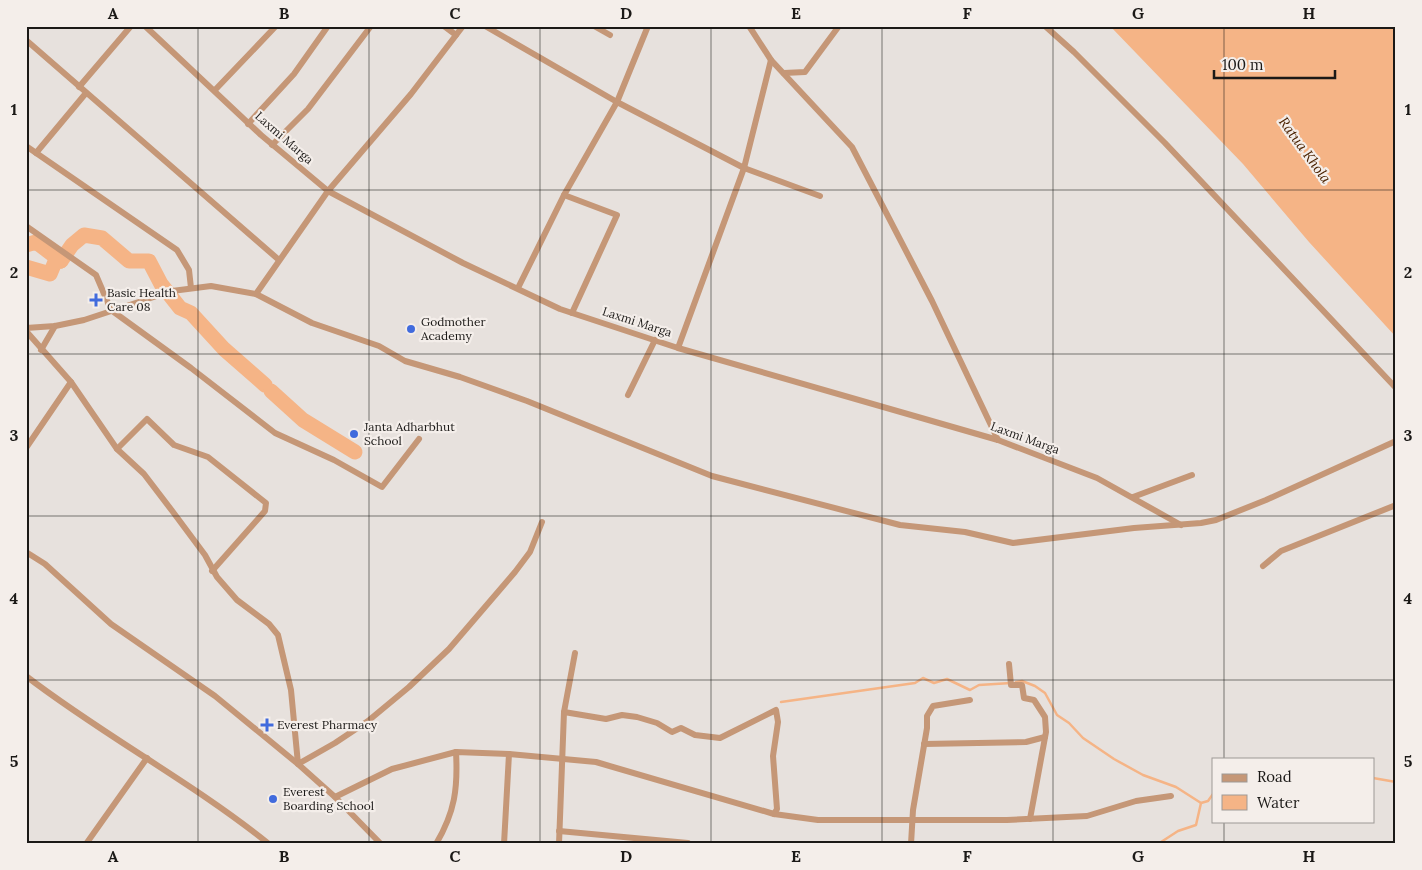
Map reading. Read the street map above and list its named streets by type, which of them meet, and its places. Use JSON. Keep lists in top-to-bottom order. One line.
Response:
{"streets":{"street":["Laxmi Marga"]},"water":["Ratua Khola"],"places":{"health":["Basic Health Care 08","Everest Pharmacy"],"other":["Godmother Academy","Janta Adharbhut School","Everest Boarding School"]},"legend":["Road","Water"],"scale_bar":"100 m","grid":{"columns":["A","B","C","D","E","F","G","H"],"rows":["1","2","3","4","5"]}}
